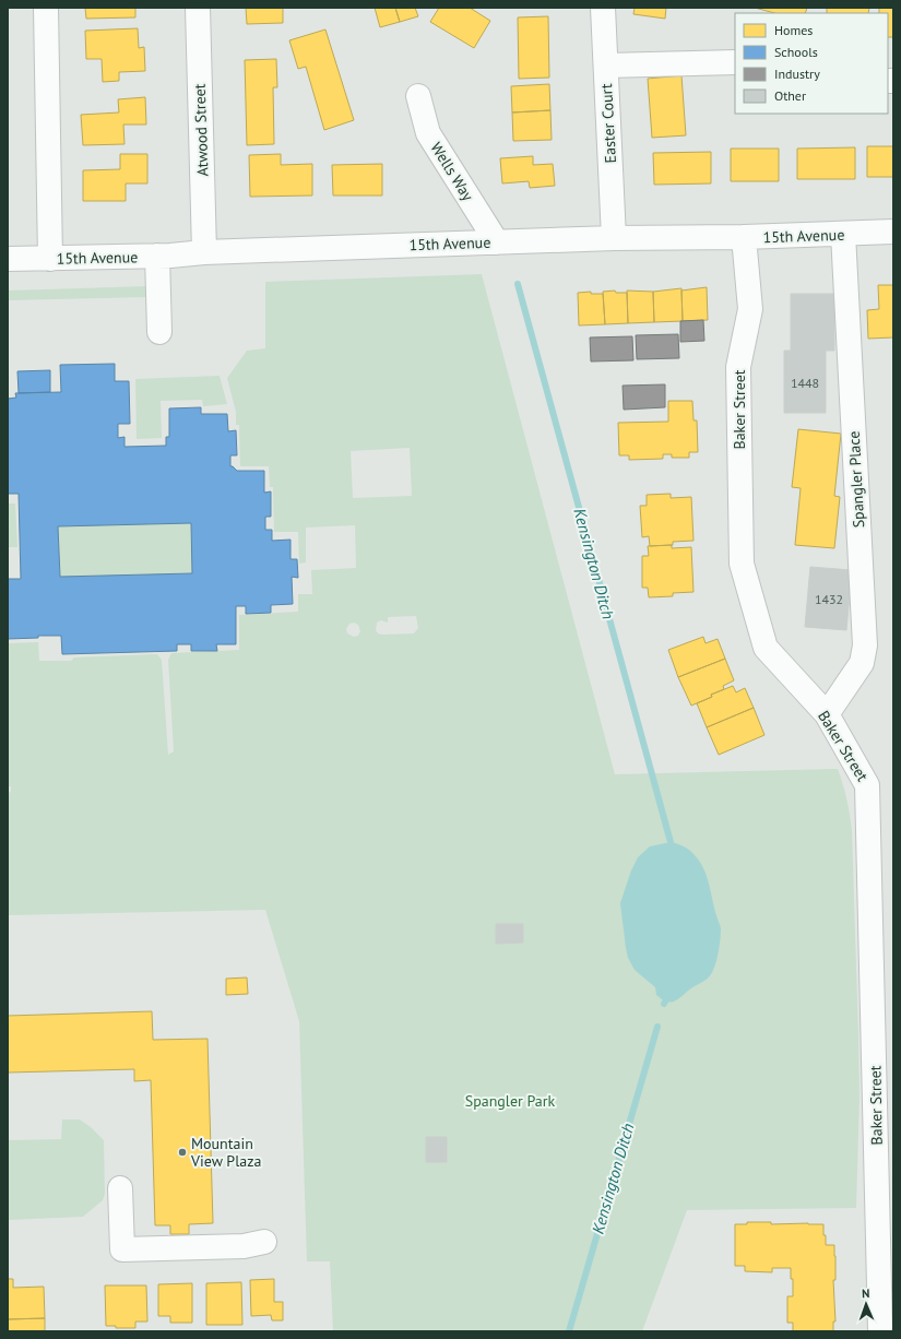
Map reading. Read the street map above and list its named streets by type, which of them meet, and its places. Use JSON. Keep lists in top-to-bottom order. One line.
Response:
{"streets":{"street":["Easter Court","Atwood Street","Wells Way","15th Avenue","Baker Street","Spangler Place"]},"crossings":[["Easter Court","15th Avenue"],["Atwood Street","15th Avenue"],["Wells Way","15th Avenue"],["15th Avenue","Baker Street"],["15th Avenue","Spangler Place"],["Baker Street","Spangler Place"]],"water":["Kensington Ditch"],"parks":["Spangler Park"],"places":["Mountain View Plaza"],"house_numbers":["1448","1432"],"legend":["Homes","Schools","Industry","Other"],"north":"top"}
